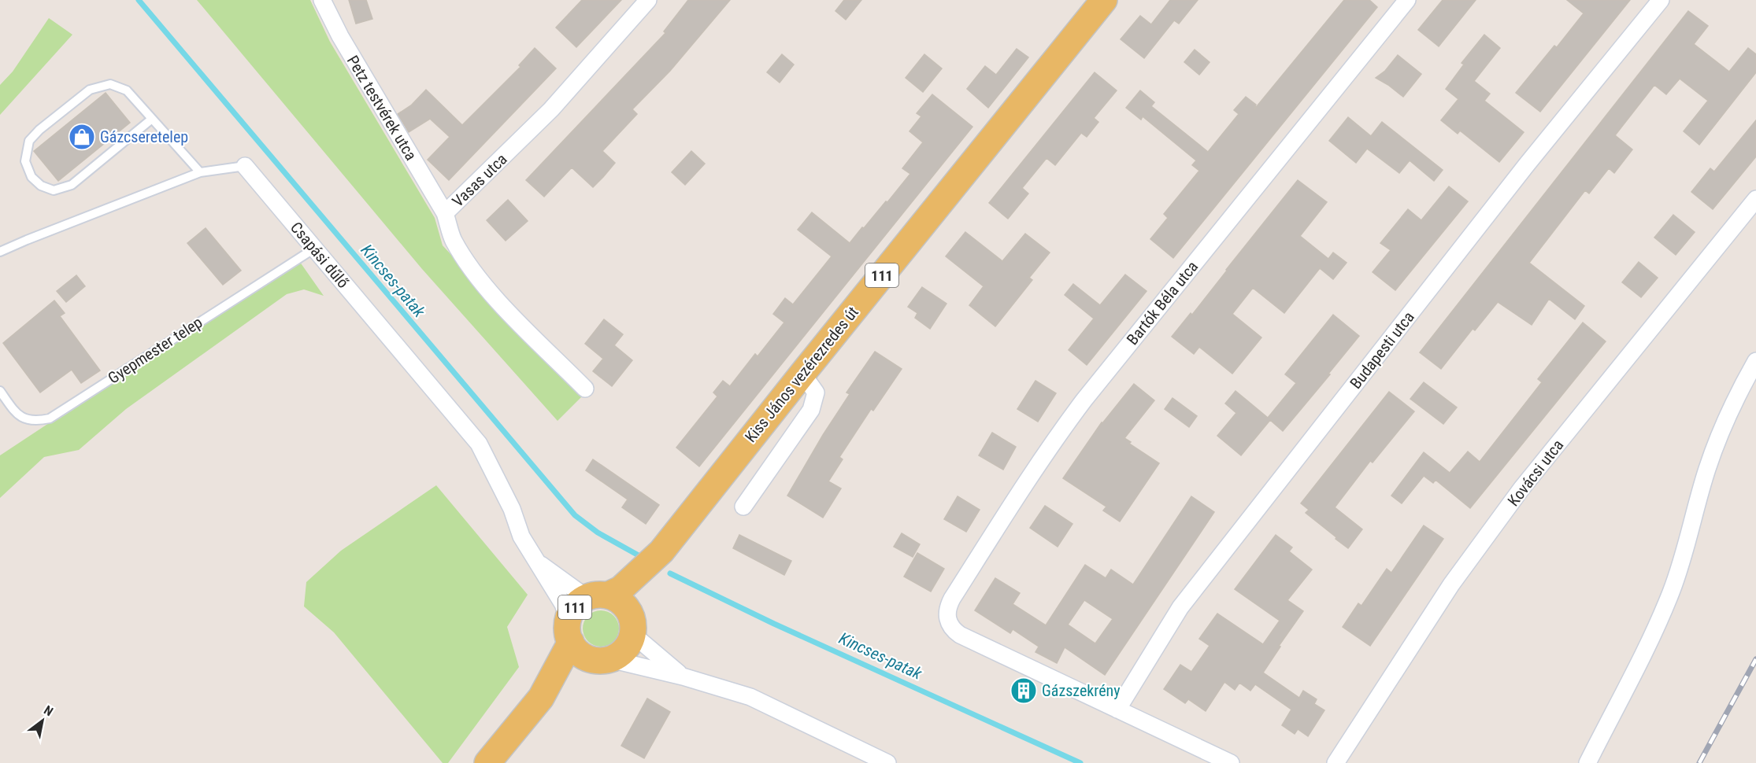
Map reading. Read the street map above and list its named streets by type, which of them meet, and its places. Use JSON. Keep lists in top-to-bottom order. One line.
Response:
{"streets":{"main road":["111","Kiss János vezérezredes út"],"street":["Petz testvérek utca","Vasas utca","Csapási dűlő","Bartók Béla utca","Budapesti utca","Kovácsi utca"],"lane":["Gyepmester telep"]},"crossings":[["Petz testvérek utca","Vasas utca"],["Csapási dűlő","111"],["Csapási dűlő","Gyepmester telep"],["Csapási dűlő","Kiss János vezérezredes út"],["111","Kiss János vezérezredes út"],["Bartók Béla utca","Budapesti utca"]],"water":["Kincses-patak"],"places":{"shop":["Gázcseretelep"],"building":["Gázszekrény"]},"north":"top right"}
